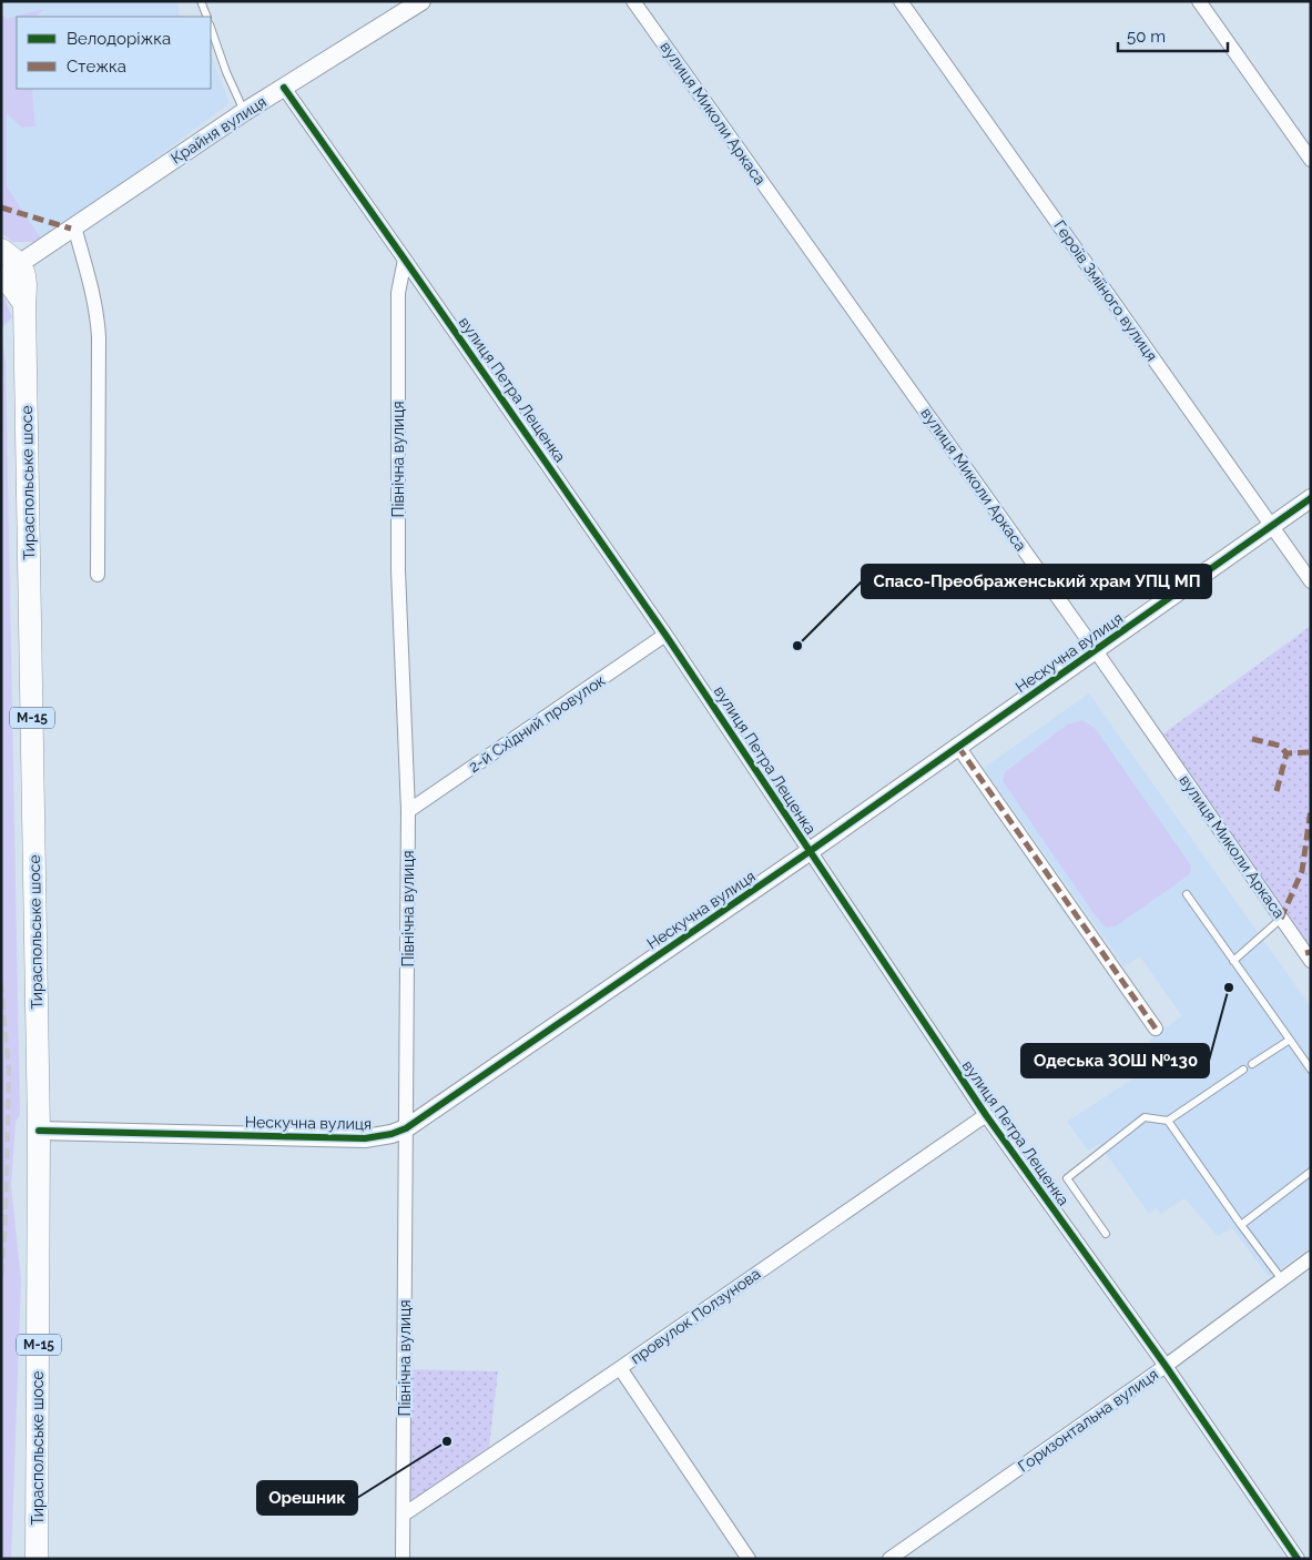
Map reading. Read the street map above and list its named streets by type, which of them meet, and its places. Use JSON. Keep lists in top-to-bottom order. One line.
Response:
{"streets":{"main road":["Тираспольське шосе","М-15"],"street":["вулиця Миколи Аркаса","Крайня вулиця","Героїв Зміїного вулиця","вулиця Петра Лещенка","Північна вулиця","Нескучна вулиця","2-й Східний провулок","провулок Ползунова","Горизонтальна вулиця"]},"crossings":[["вулиця Миколи Аркаса","Нескучна вулиця"],["Крайня вулиця","вулиця Петра Лещенка"],["Крайня вулиця","Тираспольське шосе"],["Крайня вулиця","М-15"],["Героїв Зміїного вулиця","Нескучна вулиця"],["вулиця Петра Лещенка","Північна вулиця"],["вулиця Петра Лещенка","Нескучна вулиця"],["вулиця Петра Лещенка","2-й Східний провулок"],["вулиця Петра Лещенка","провулок Ползунова"],["вулиця Петра Лещенка","Горизонтальна вулиця"],["Північна вулиця","Нескучна вулиця"],["Північна вулиця","2-й Східний провулок"],["Північна вулиця","провулок Ползунова"],["Тираспольське шосе","Нескучна вулиця"],["Тираспольське шосе","М-15"]],"places":["Спасо-Преображенський храм УПЦ МП","Одеська ЗОШ №130","Орешник"],"legend":["Велодоріжка","Стежка"],"scale_bar":"50 m"}
